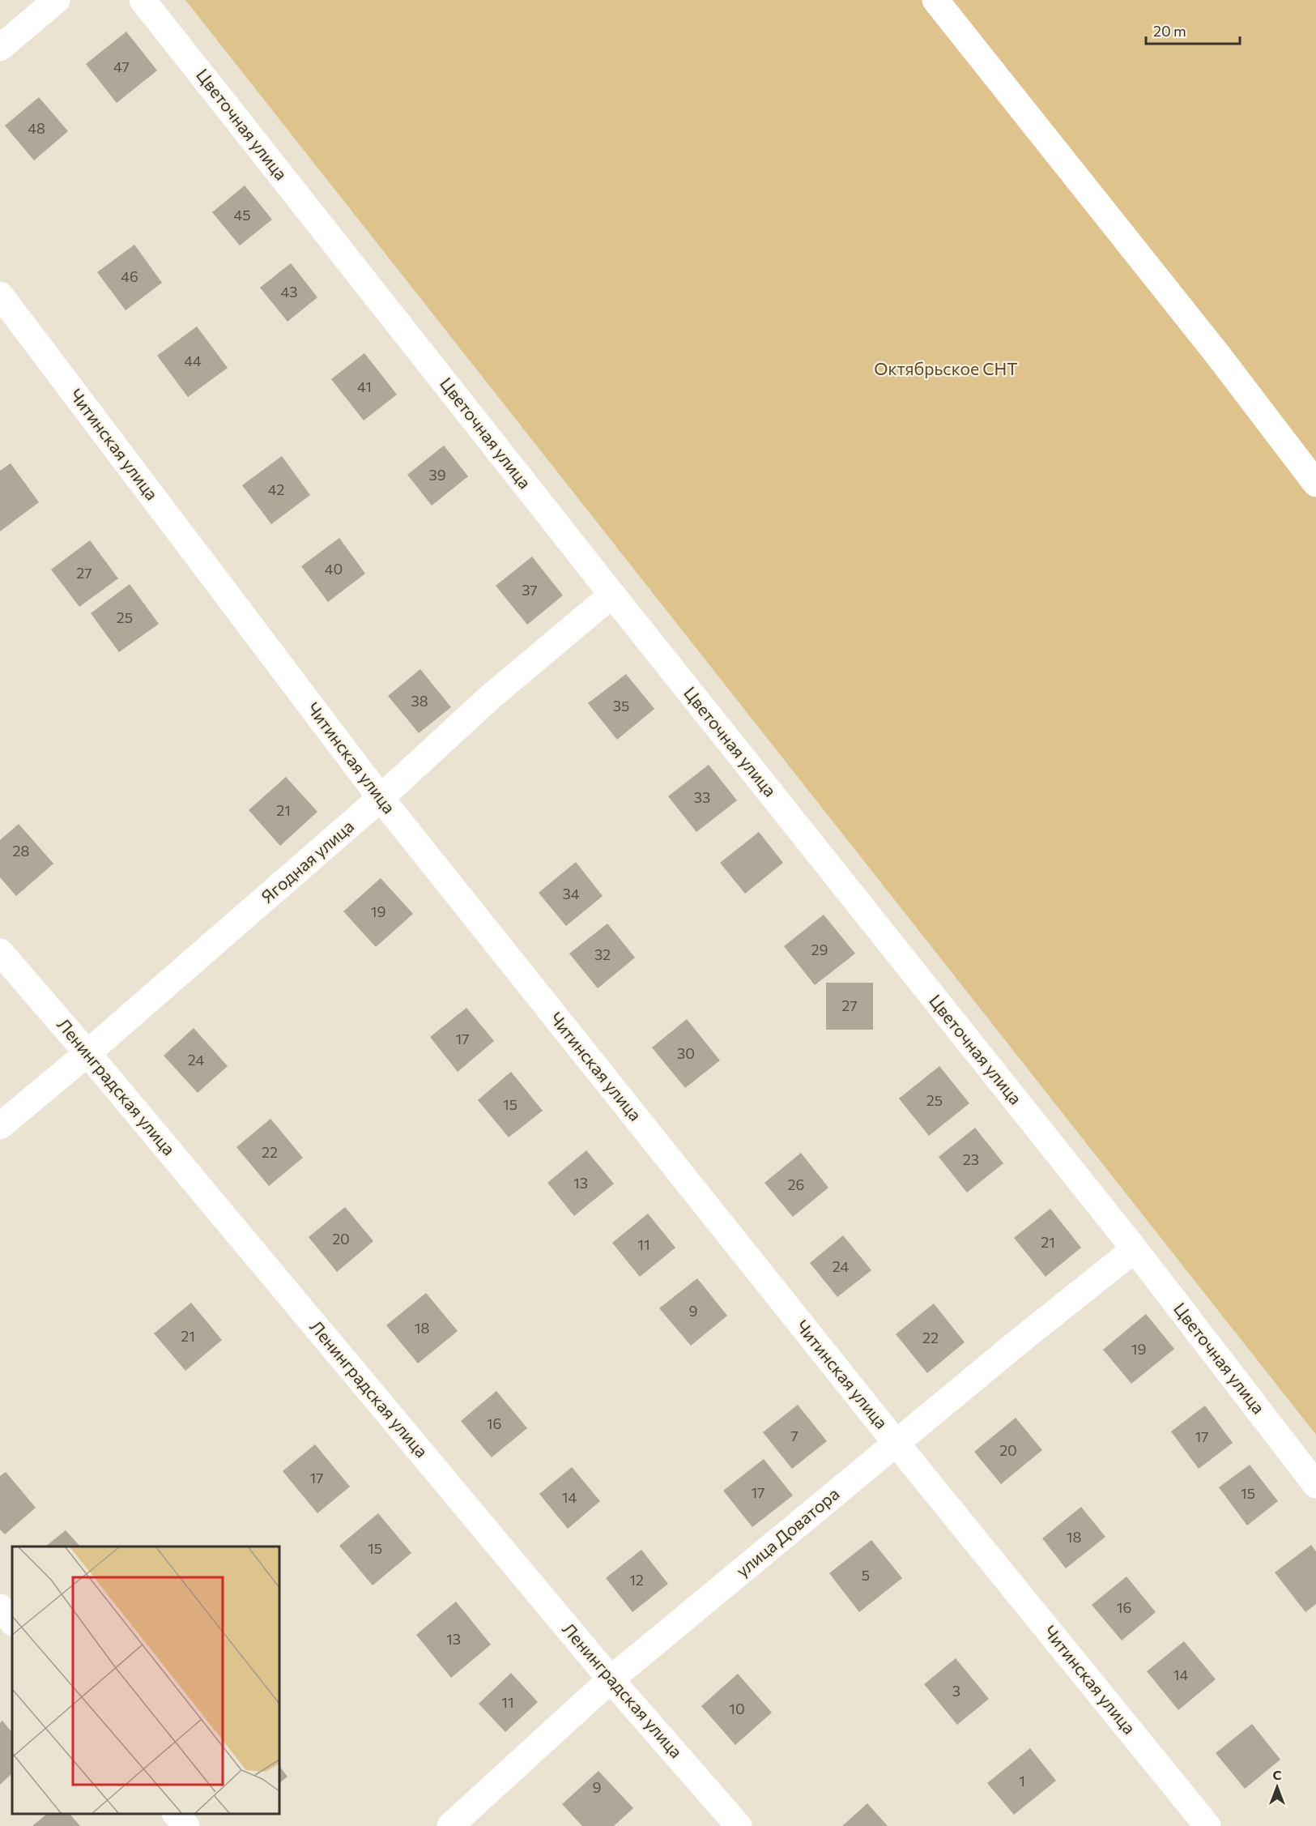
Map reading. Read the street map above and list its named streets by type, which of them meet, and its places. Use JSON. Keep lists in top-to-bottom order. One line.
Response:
{"streets":{"street":["Цветочная улица","Читинская улица","Ягодная улица","Ленинградская улица","улица Доватора"]},"crossings":[["Цветочная улица","Ягодная улица"],["Цветочная улица","улица Доватора"],["Читинская улица","Ягодная улица"],["Читинская улица","улица Доватора"],["Ягодная улица","Ленинградская улица"],["Ленинградская улица","улица Доватора"]],"parks":["Октябрьское СНТ"],"house_numbers":["47","48","45","46","43","44","41","39","42","40","27","37","25","38","35","33","21","28","34","19","29","32","27","17","30","24","25","15","22","23","13","26","20","21","11","24","9","18","21","22","19","16","7","17","20","17","17","15","14","18","15","5","12","16","13","14","3","11","10","1","9"],"scale_bar":"20 m","north":"top"}
